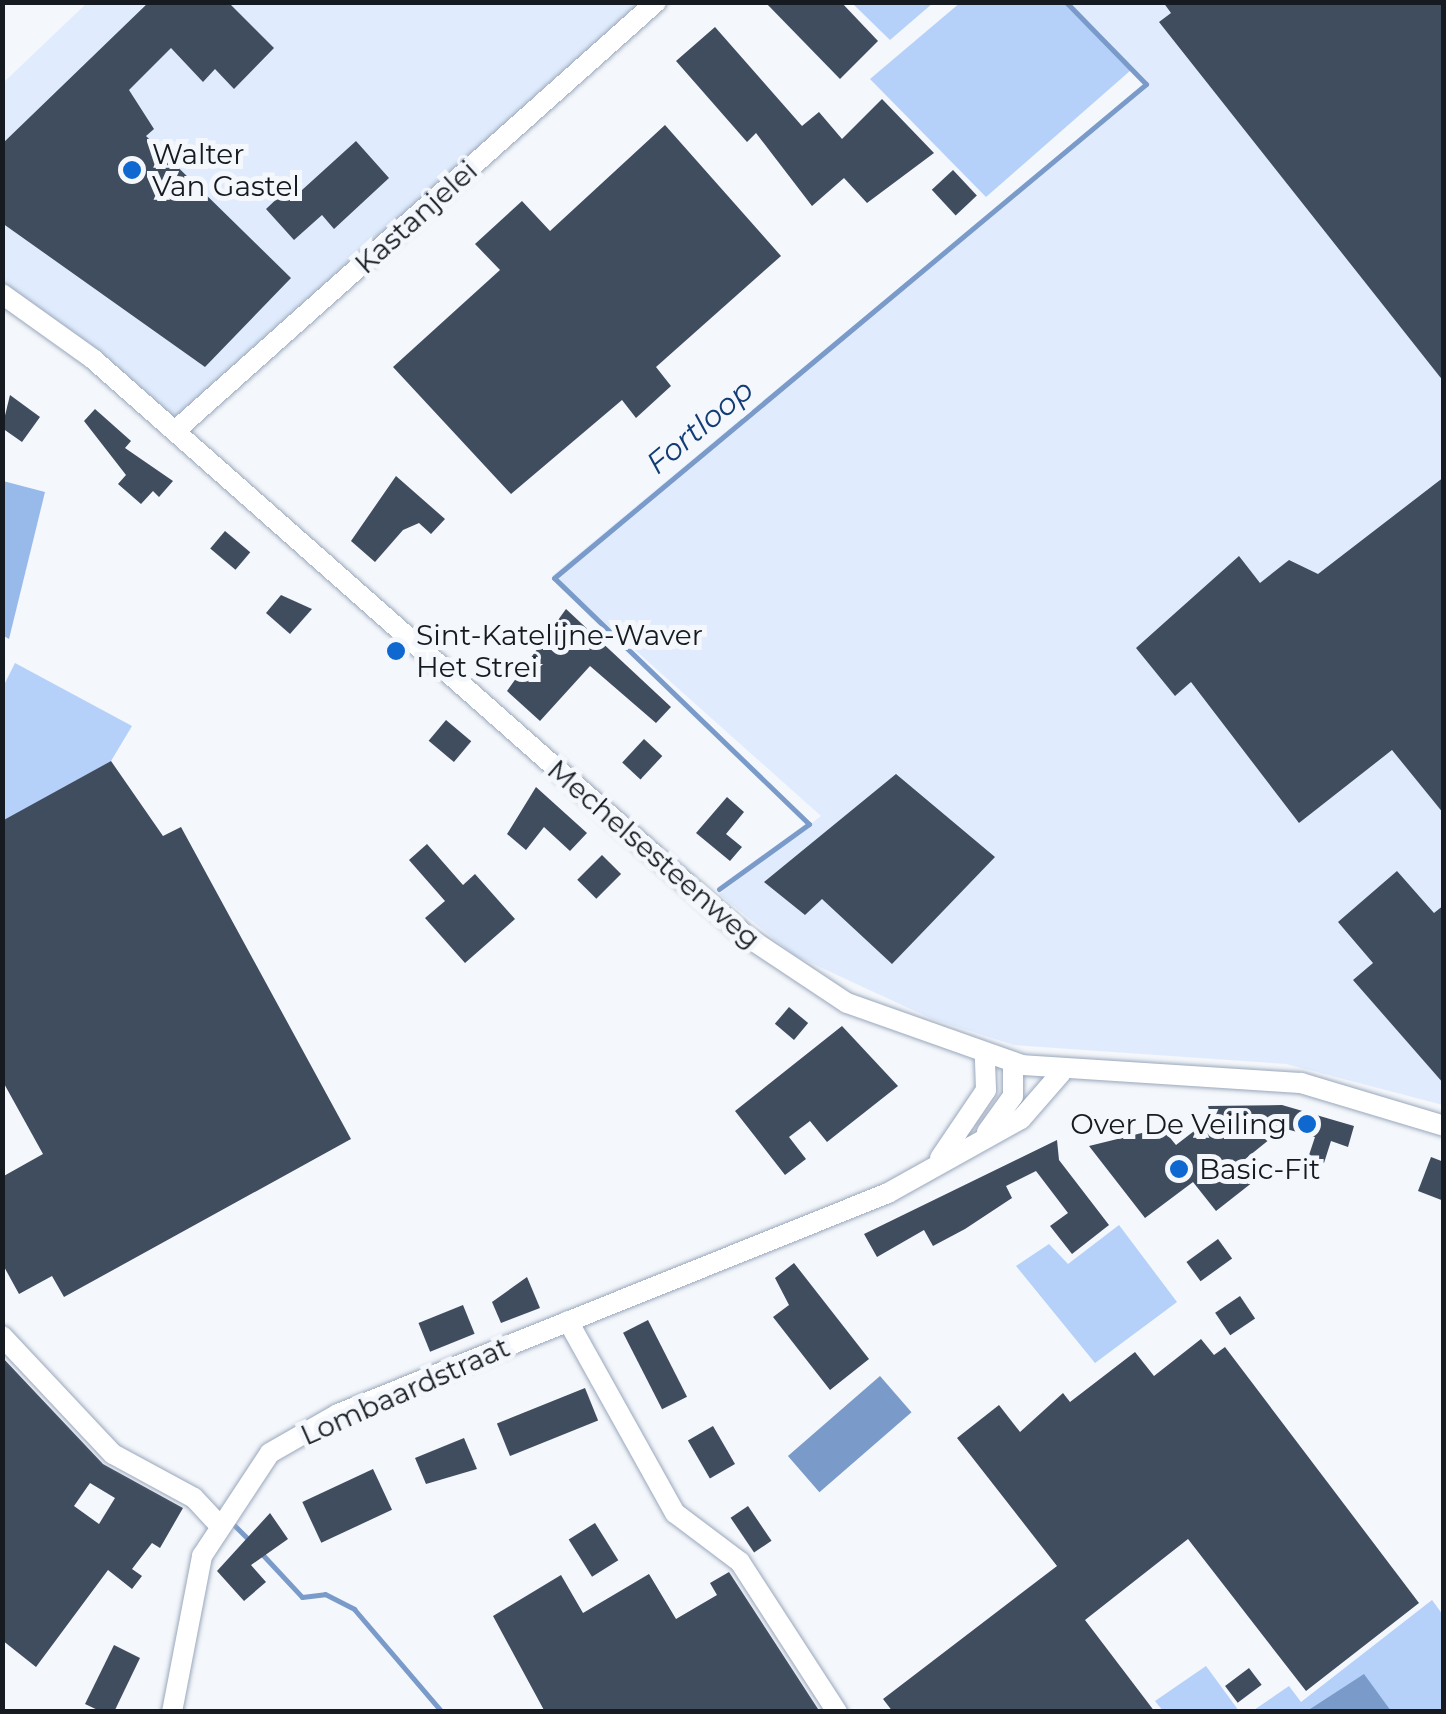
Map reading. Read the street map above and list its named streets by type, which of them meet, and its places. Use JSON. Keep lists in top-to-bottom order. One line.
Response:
{"streets":{"street":["Kastanjelei","Mechelsesteenweg","Lombaardstraat"]},"crossings":[["Kastanjelei","Mechelsesteenweg"],["Mechelsesteenweg","Lombaardstraat"]],"water":["Fortloop"],"places":["Walter Van Gastel","Sint-Katelijne-Waver Het Strei","Over De Veiling","Basic-Fit"]}
